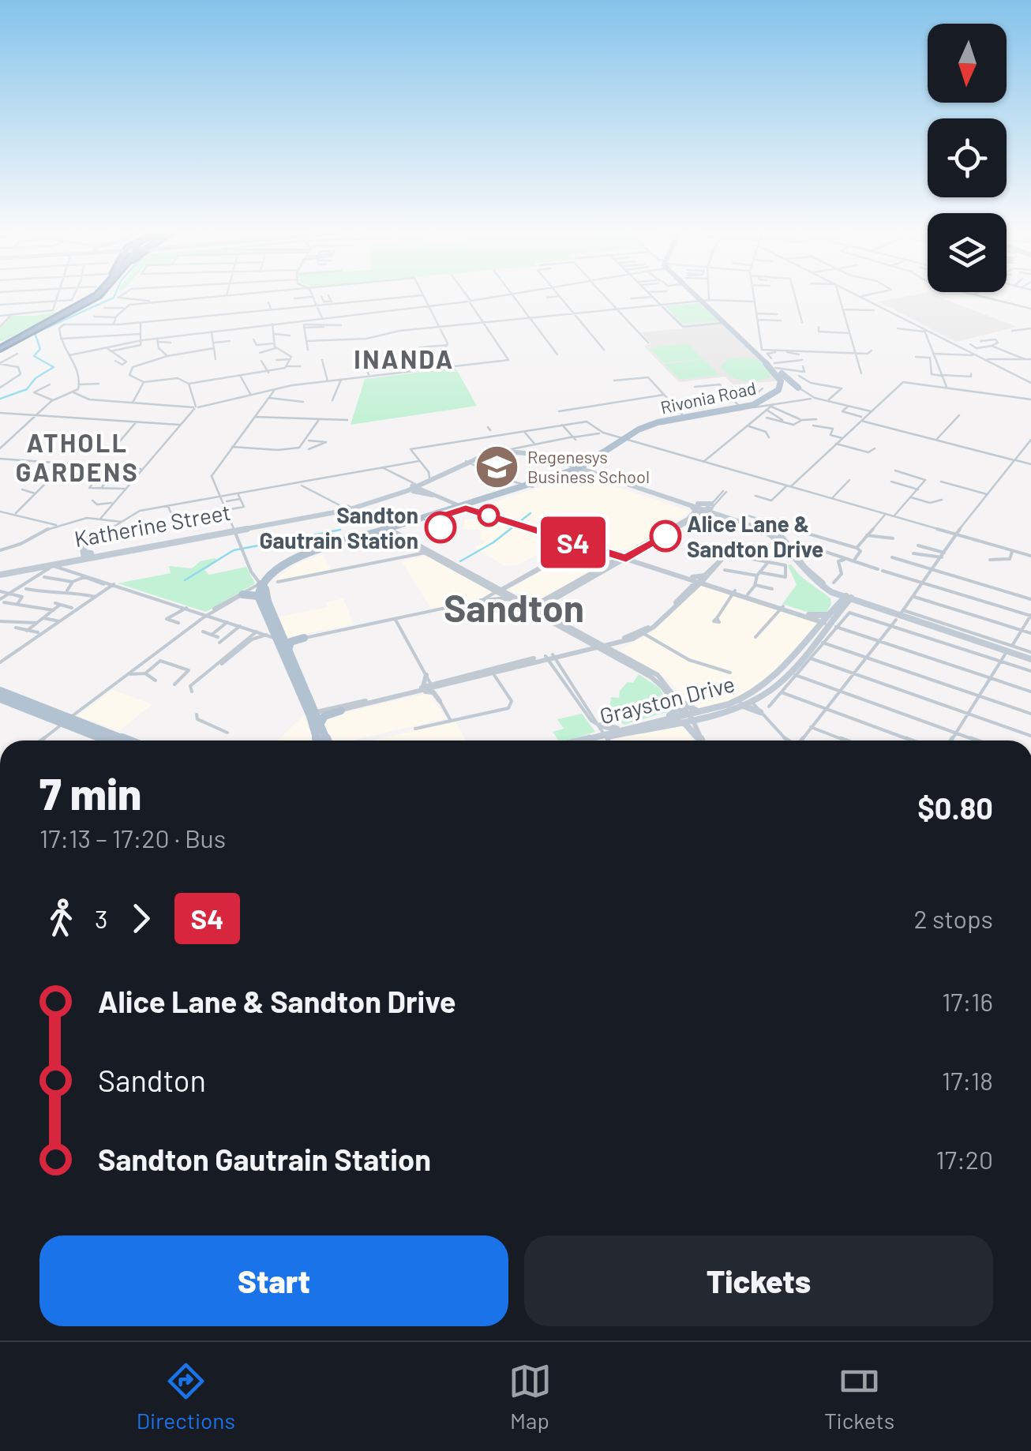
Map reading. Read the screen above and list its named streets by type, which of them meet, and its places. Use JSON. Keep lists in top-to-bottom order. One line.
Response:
{"streets":{"main road":["Rivonia Road","Katherine Street","Grayston Drive"]},"crossings":[["Rivonia Road","Katherine Street"]],"districts":["INANDA","ATHOLL GARDENS","Sandton"],"places":{"school or university":["Regenesys Business School"],"other":["Sandton Gautrain Station","Alice Lane & Sandton Drive"]},"lines":["bus line S4"],"north":"bottom","page":{"on_map":"S4","heading":["7 min","17:13 – 17:20 · Bus","$0.80"],"legs":["3","S4","2 stops"],"list":[{"name":"Alice Lane & Sandton Drive","value":"17:16"},{"name":"Sandton","value":"17:18"},{"name":"Sandton Gautrain Station","value":"17:20"}],"buttons":["Start","Tickets"],"tabs":["Directions","Map","Tickets"]}}
